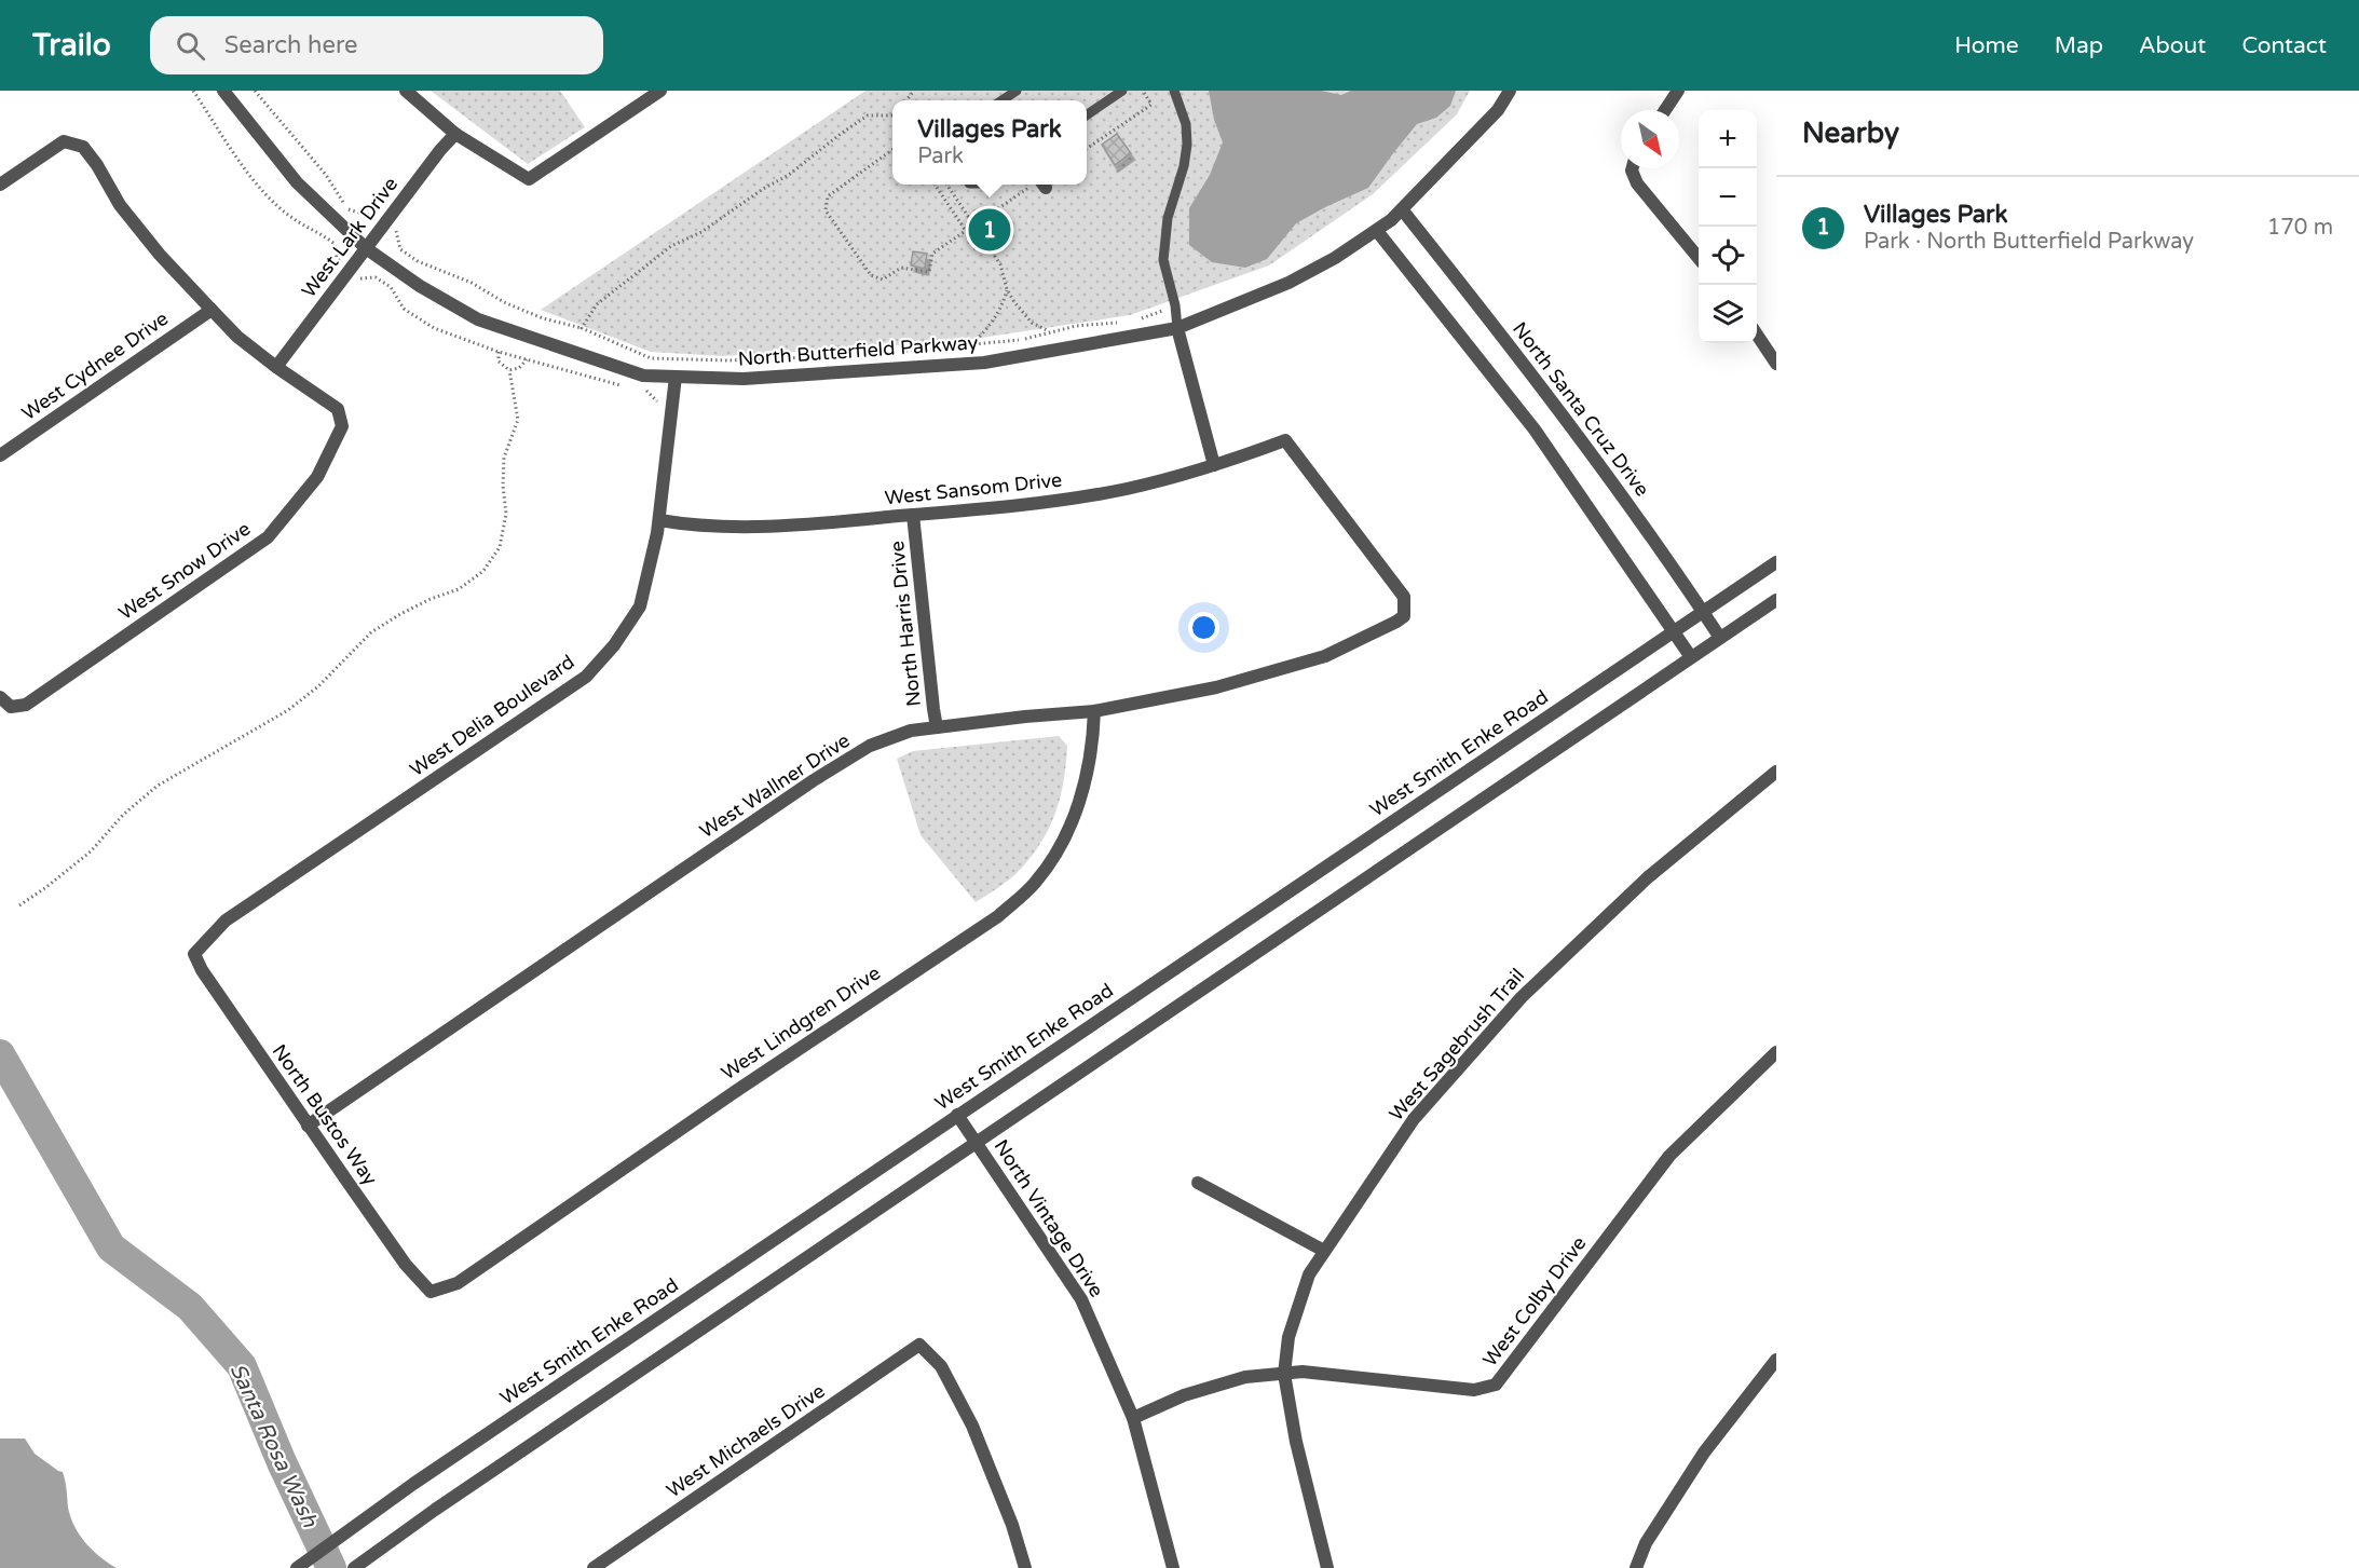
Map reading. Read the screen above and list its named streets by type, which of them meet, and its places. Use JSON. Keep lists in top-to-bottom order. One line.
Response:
{"streets":{"street":["West Lark Drive","North Butterfield Parkway","West Cydnee Drive","North Santa Cruz Drive","West Sansom Drive","West Snow Drive","North Harris Drive","West Delia Boulevard","West Smith Enke Road","West Wallner Drive","West Lindgren Drive","West Sagebrush Trail","North Bustos Way","North Vintage Drive","West Colby Drive","West Michaels Drive"]},"crossings":[["West Lark Drive","North Butterfield Parkway"],["West Lark Drive","West Snow Drive"],["North Butterfield Parkway","North Santa Cruz Drive"],["North Butterfield Parkway","West Delia Boulevard"],["North Santa Cruz Drive","West Smith Enke Road"],["West Sansom Drive","North Harris Drive"],["West Sansom Drive","West Delia Boulevard"],["West Sansom Drive","West Wallner Drive"],["North Harris Drive","West Wallner Drive"],["West Delia Boulevard","North Bustos Way"],["West Smith Enke Road","North Vintage Drive"],["West Wallner Drive","West Lindgren Drive"],["West Wallner Drive","North Bustos Way"],["West Lindgren Drive","North Bustos Way"],["West Sagebrush Trail","West Colby Drive"],["North Vintage Drive","West Colby Drive"]],"water":["Santa Rosa Wash"],"north":"bottom right","page":{"header":"Trailo","search":"Search here","nav":["Home","Map","About","Contact"],"heading":"Nearby","popup":["Villages Park","Park"],"map_buttons":["+","−"],"list":[{"mark":"1","name":"Villages Park","note":"Park · North Butterfield Parkway","value":"170 m"}],"pins":"1"}}
